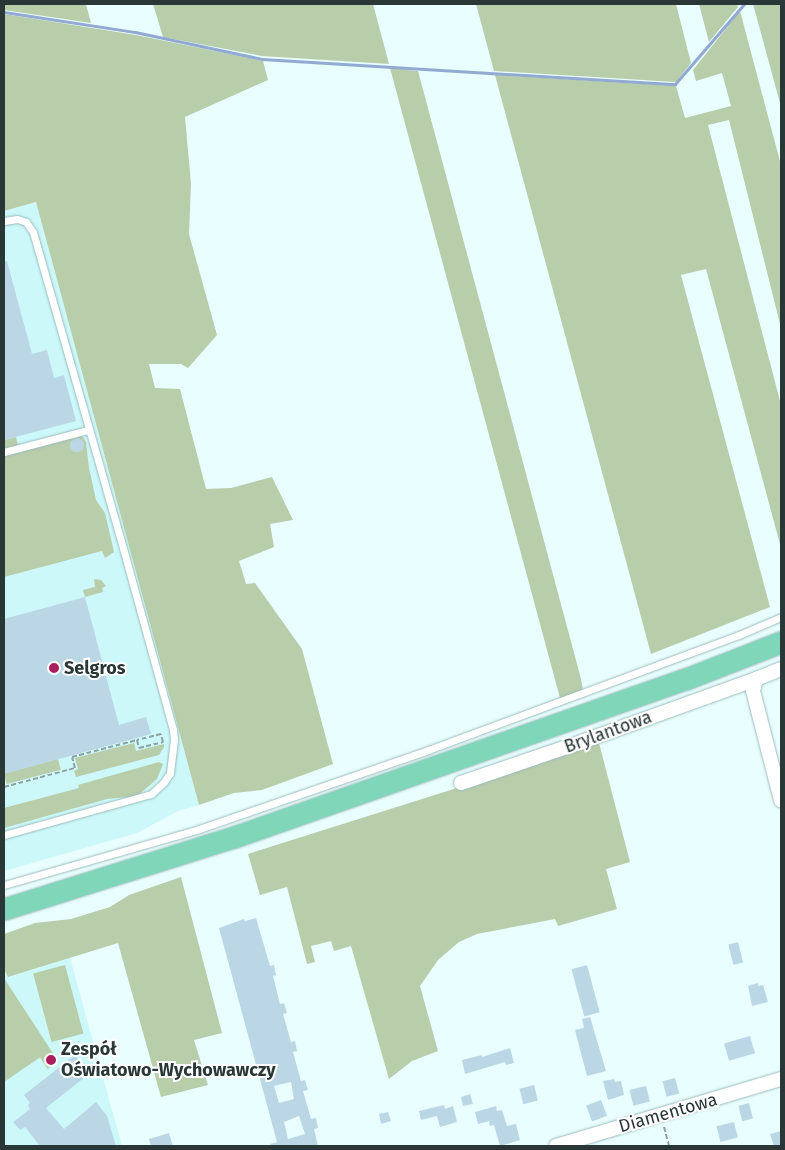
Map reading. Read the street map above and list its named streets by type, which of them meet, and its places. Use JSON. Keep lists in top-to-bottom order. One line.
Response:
{"streets":{"street":["Brylantowa","Diamentowa"]},"places":["Selgros","Zespół Oświatowo-Wychowawczy"]}
